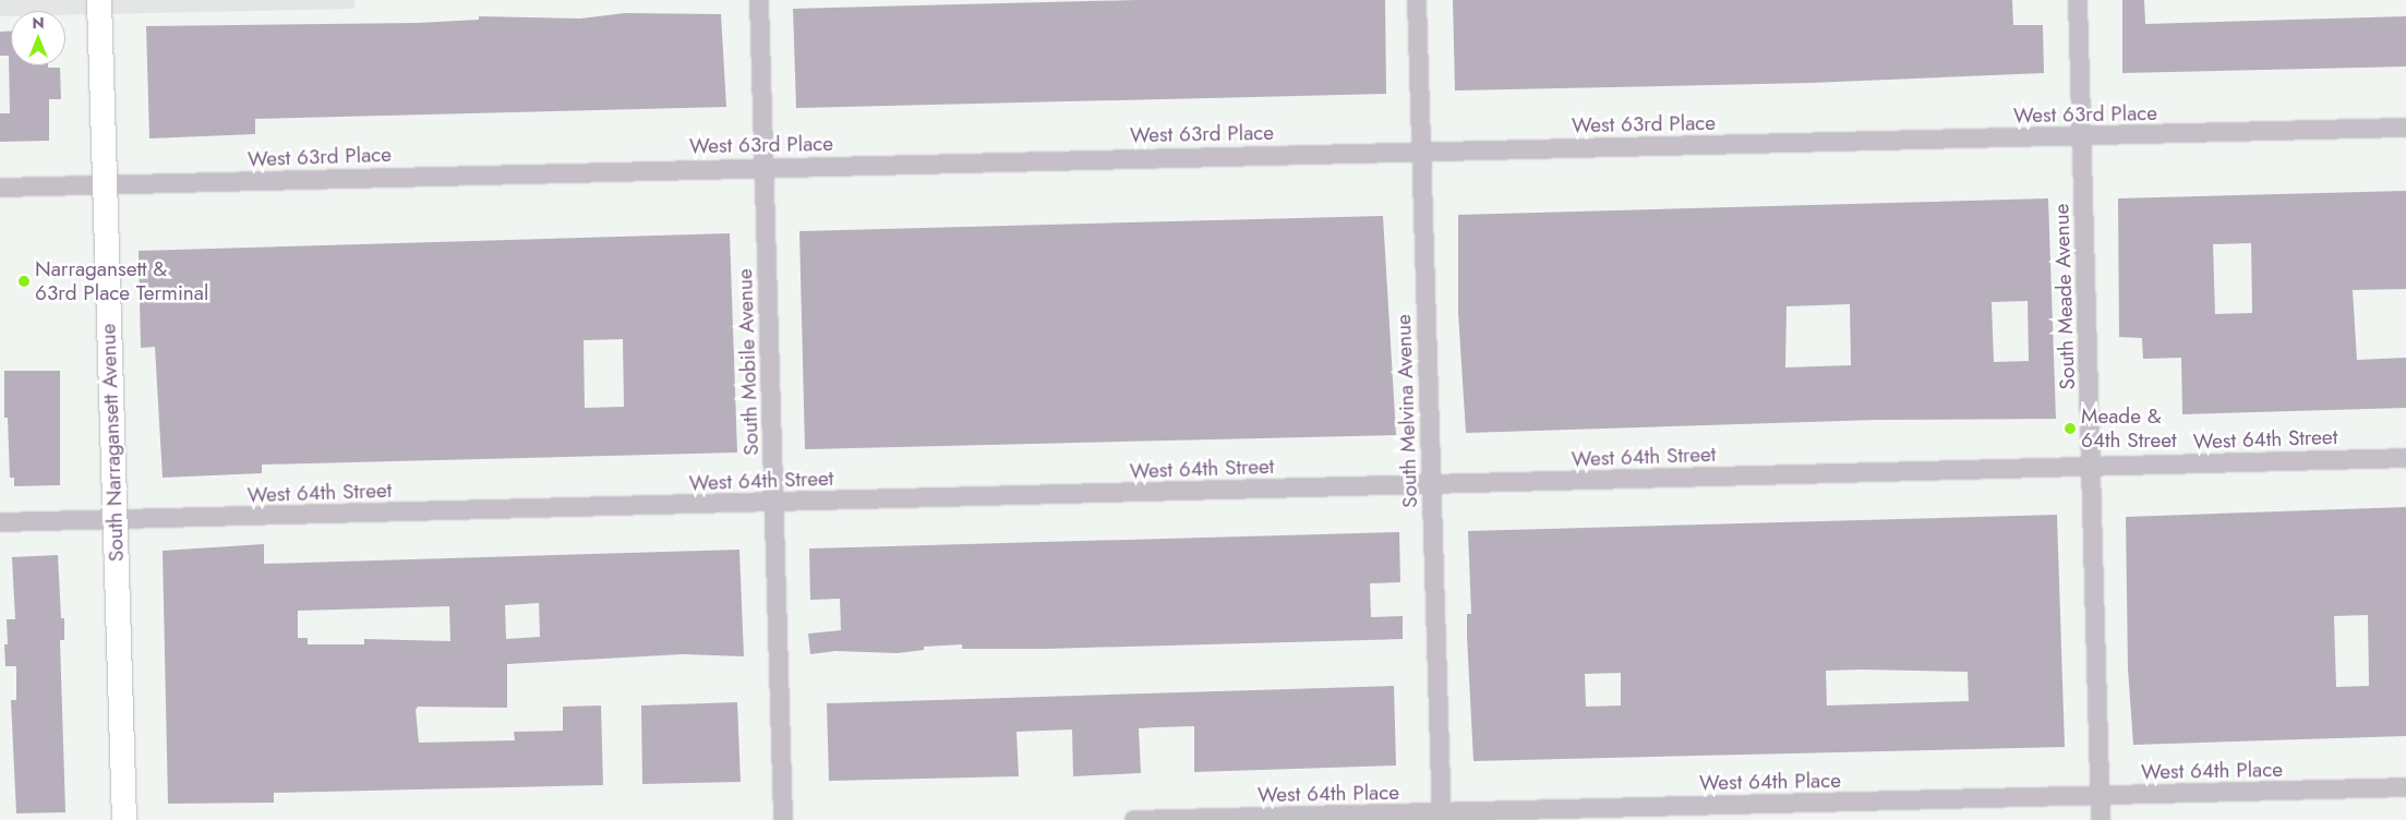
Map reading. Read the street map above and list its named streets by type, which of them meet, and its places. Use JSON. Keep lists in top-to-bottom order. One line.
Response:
{"streets":{"street":["West 63rd Place","South Meade Avenue","South Mobile Avenue","South Melvina Avenue","West 64th Street","South Narragansett Avenue","West 64th Place"]},"crossings":[["West 63rd Place","South Meade Avenue"],["West 63rd Place","South Mobile Avenue"],["West 63rd Place","South Melvina Avenue"],["West 63rd Place","South Narragansett Avenue"],["South Meade Avenue","West 64th Street"],["South Meade Avenue","West 64th Place"],["South Mobile Avenue","West 64th Street"],["South Melvina Avenue","West 64th Street"],["South Melvina Avenue","West 64th Place"],["West 64th Street","South Narragansett Avenue"]],"places":["Narragansett & 63rd Place Terminal","Meade & 64th Street"],"north":"top"}
